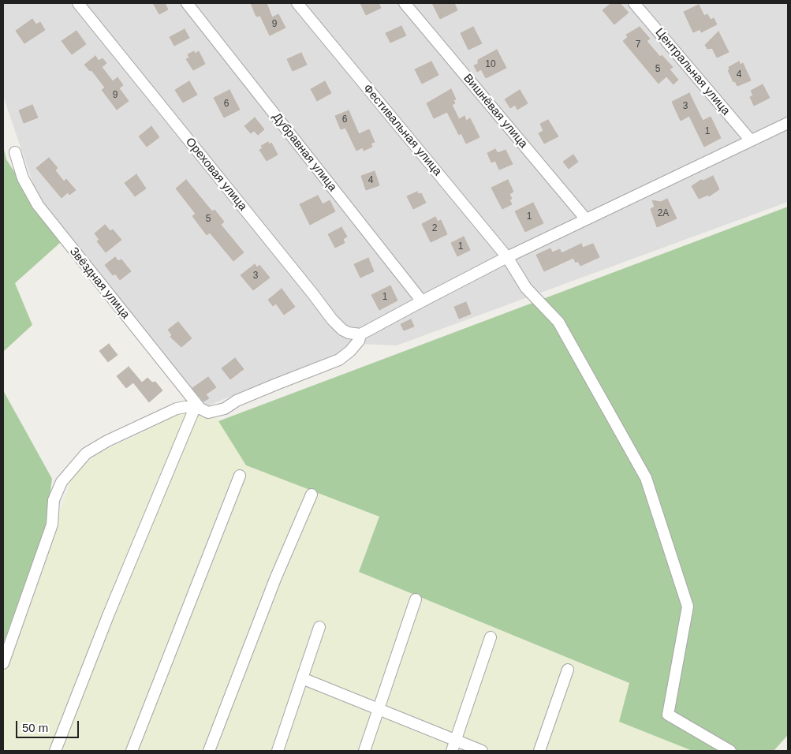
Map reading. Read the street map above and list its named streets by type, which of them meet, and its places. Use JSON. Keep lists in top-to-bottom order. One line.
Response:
{"streets":{"street":["Центральная улица","Вишнёвая улица","Фестивальная улица","Дубравная улица","Ореховая улица","Звёздная улица"]},"house_numbers":["9","7","10","5","4","9","6","3","6","1","4","2А","1","5","2","1","3","1"],"scale_bar":"50 m"}
